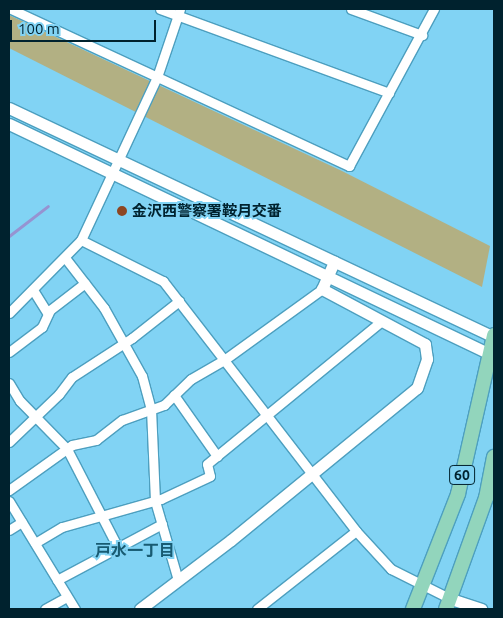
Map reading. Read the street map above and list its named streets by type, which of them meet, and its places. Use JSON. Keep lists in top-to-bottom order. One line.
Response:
{"streets":{"main road":["60"]},"districts":["戸水一丁目"],"places":["金沢西警察署鞍月交番"],"scale_bar":"100 m"}
